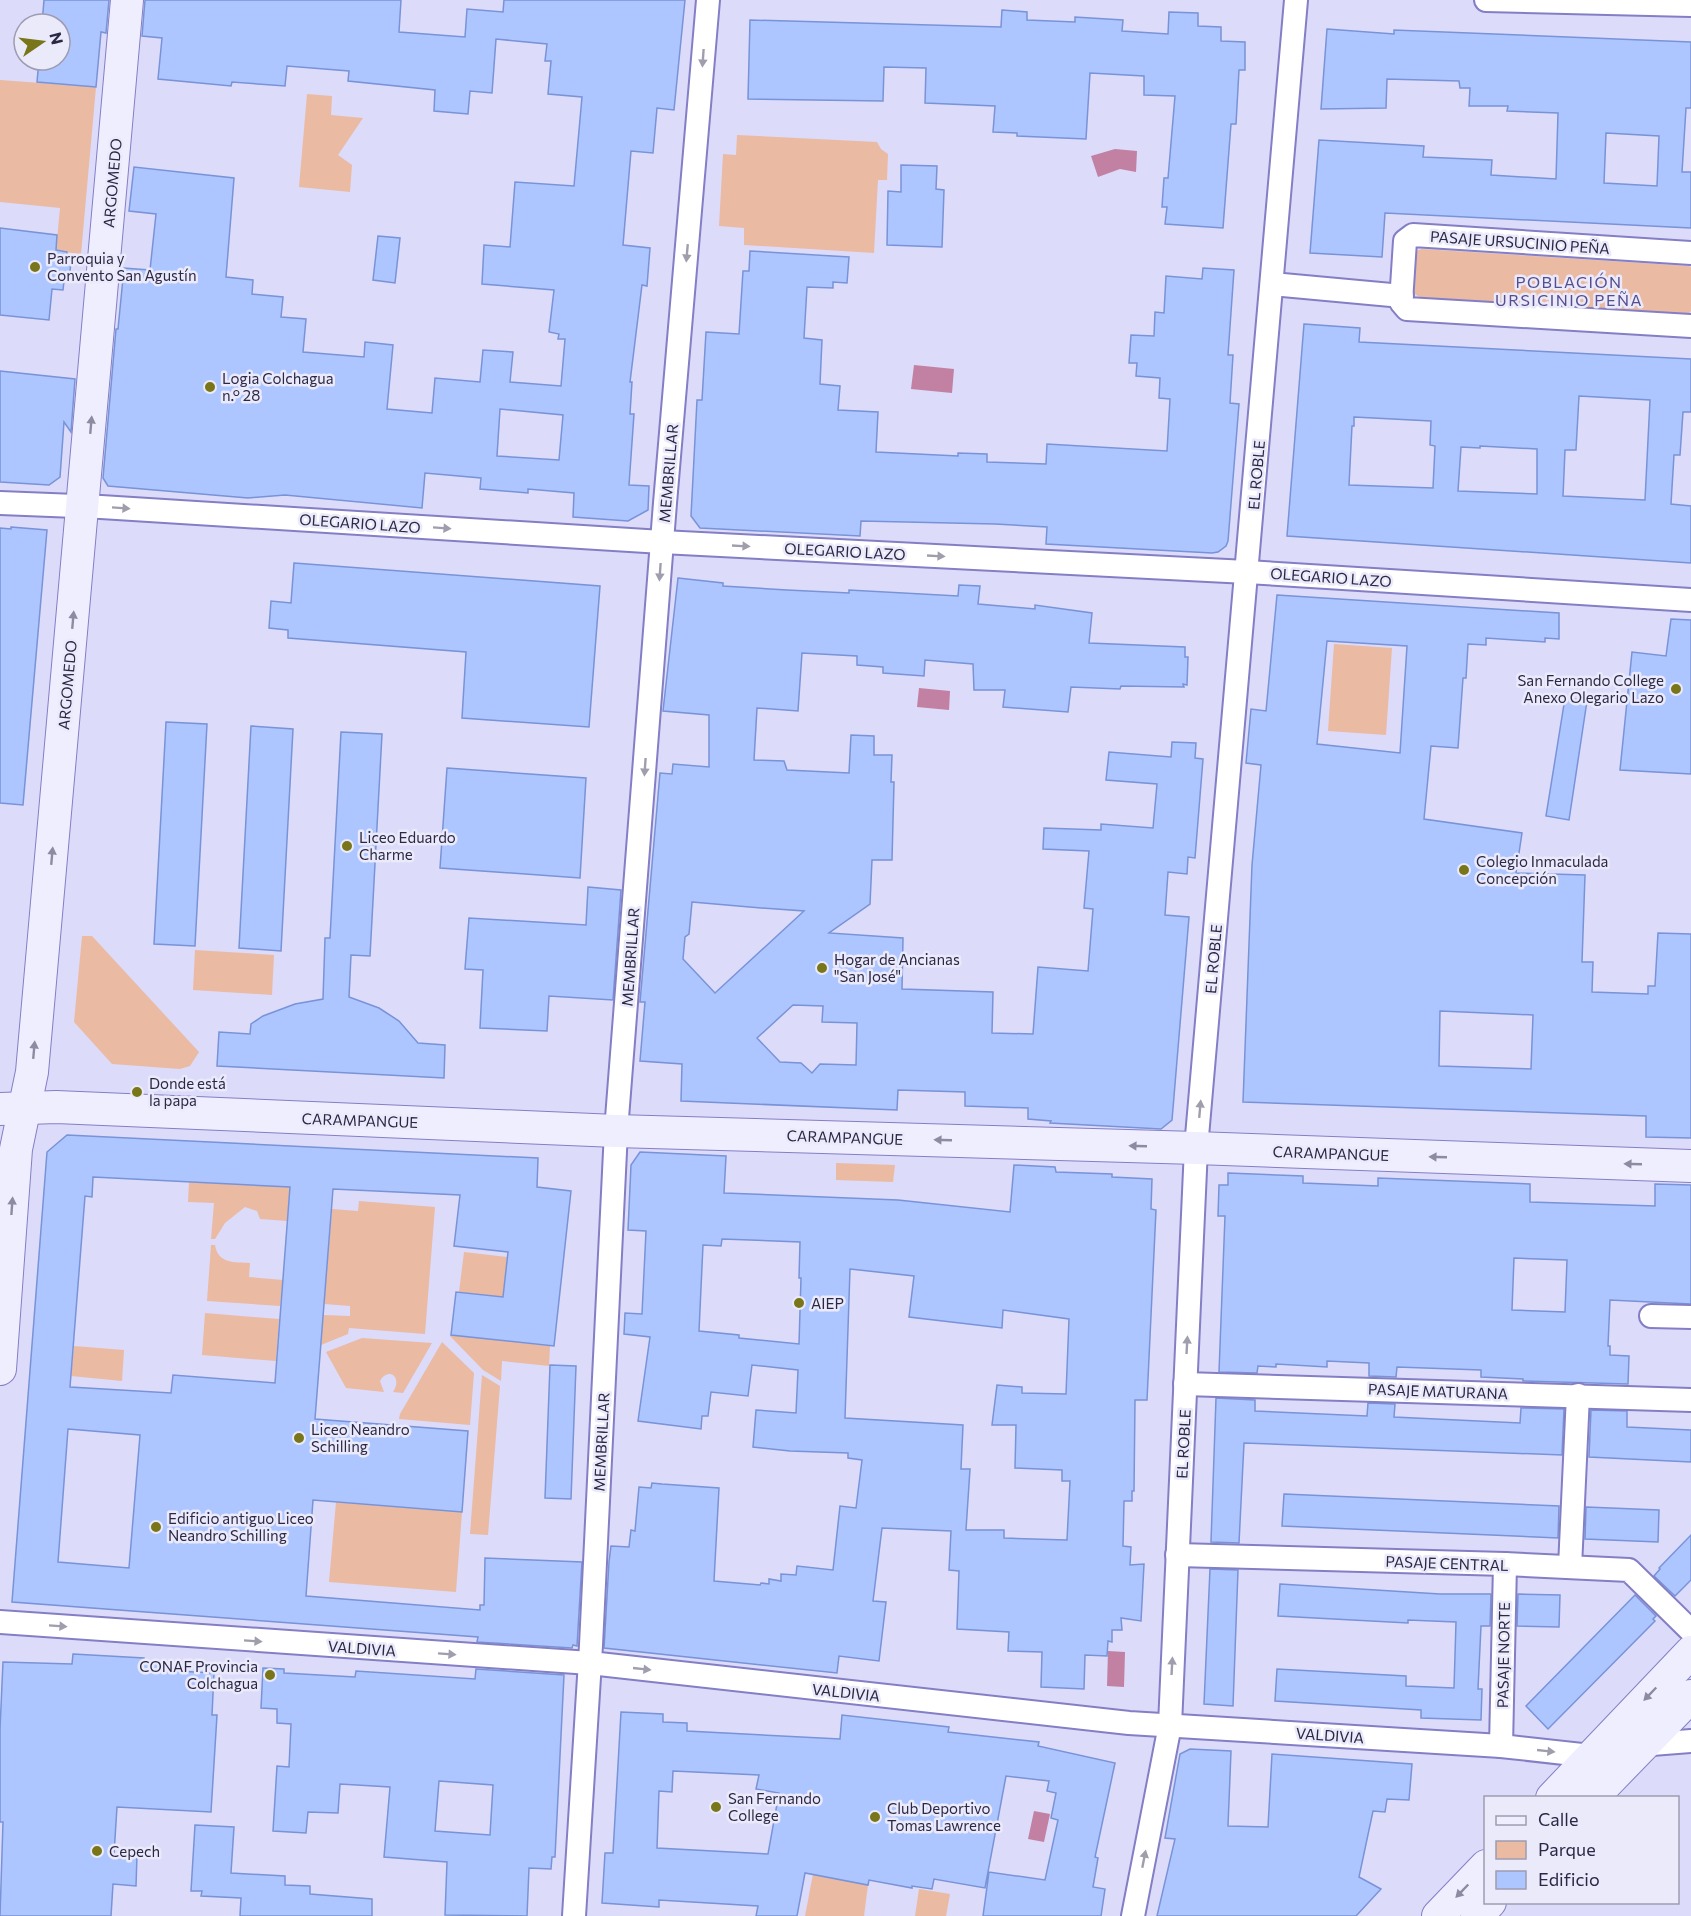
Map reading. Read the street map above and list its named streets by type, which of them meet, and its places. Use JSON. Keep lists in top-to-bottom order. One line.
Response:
{"streets":{"street":["ARGOMEDO","PASAJE URSUCINIO PEÑA","MEMBRILLAR","EL ROBLE","OLEGARIO LAZO","CARAMPANGUE","PASAJE MATURANA","PASAJE CENTRAL","VALDIVIA","PASAJE NORTE"]},"crossings":[["ARGOMEDO","OLEGARIO LAZO"],["ARGOMEDO","CARAMPANGUE"],["MEMBRILLAR","OLEGARIO LAZO"],["MEMBRILLAR","CARAMPANGUE"],["MEMBRILLAR","VALDIVIA"],["EL ROBLE","OLEGARIO LAZO"],["EL ROBLE","CARAMPANGUE"],["EL ROBLE","PASAJE MATURANA"],["EL ROBLE","PASAJE CENTRAL"],["EL ROBLE","VALDIVIA"],["PASAJE CENTRAL","PASAJE NORTE"],["VALDIVIA","PASAJE NORTE"]],"one_way":["ARGOMEDO","MEMBRILLAR","EL ROBLE","OLEGARIO LAZO","CARAMPANGUE","VALDIVIA"],"districts":["POBLACIÓN URSICINIO PEÑA"],"places":["Parroquia y Convento San Agustín","Logia Colchagua n.° 28","San Fernando College Anexo Olegario Lazo","Liceo Eduardo Charme","Colegio Inmaculada Concepción","Hogar de Ancianas \"San José\"","Donde está la papa","AIEP","Liceo Neandro Schilling","Edificio antiguo Liceo Neandro Schilling","CONAF Provincia Colchagua","San Fernando College","Club Deportivo Tomas Lawrence","Cepech"],"legend":["Calle","Parque","Edificio"],"north":"right"}
